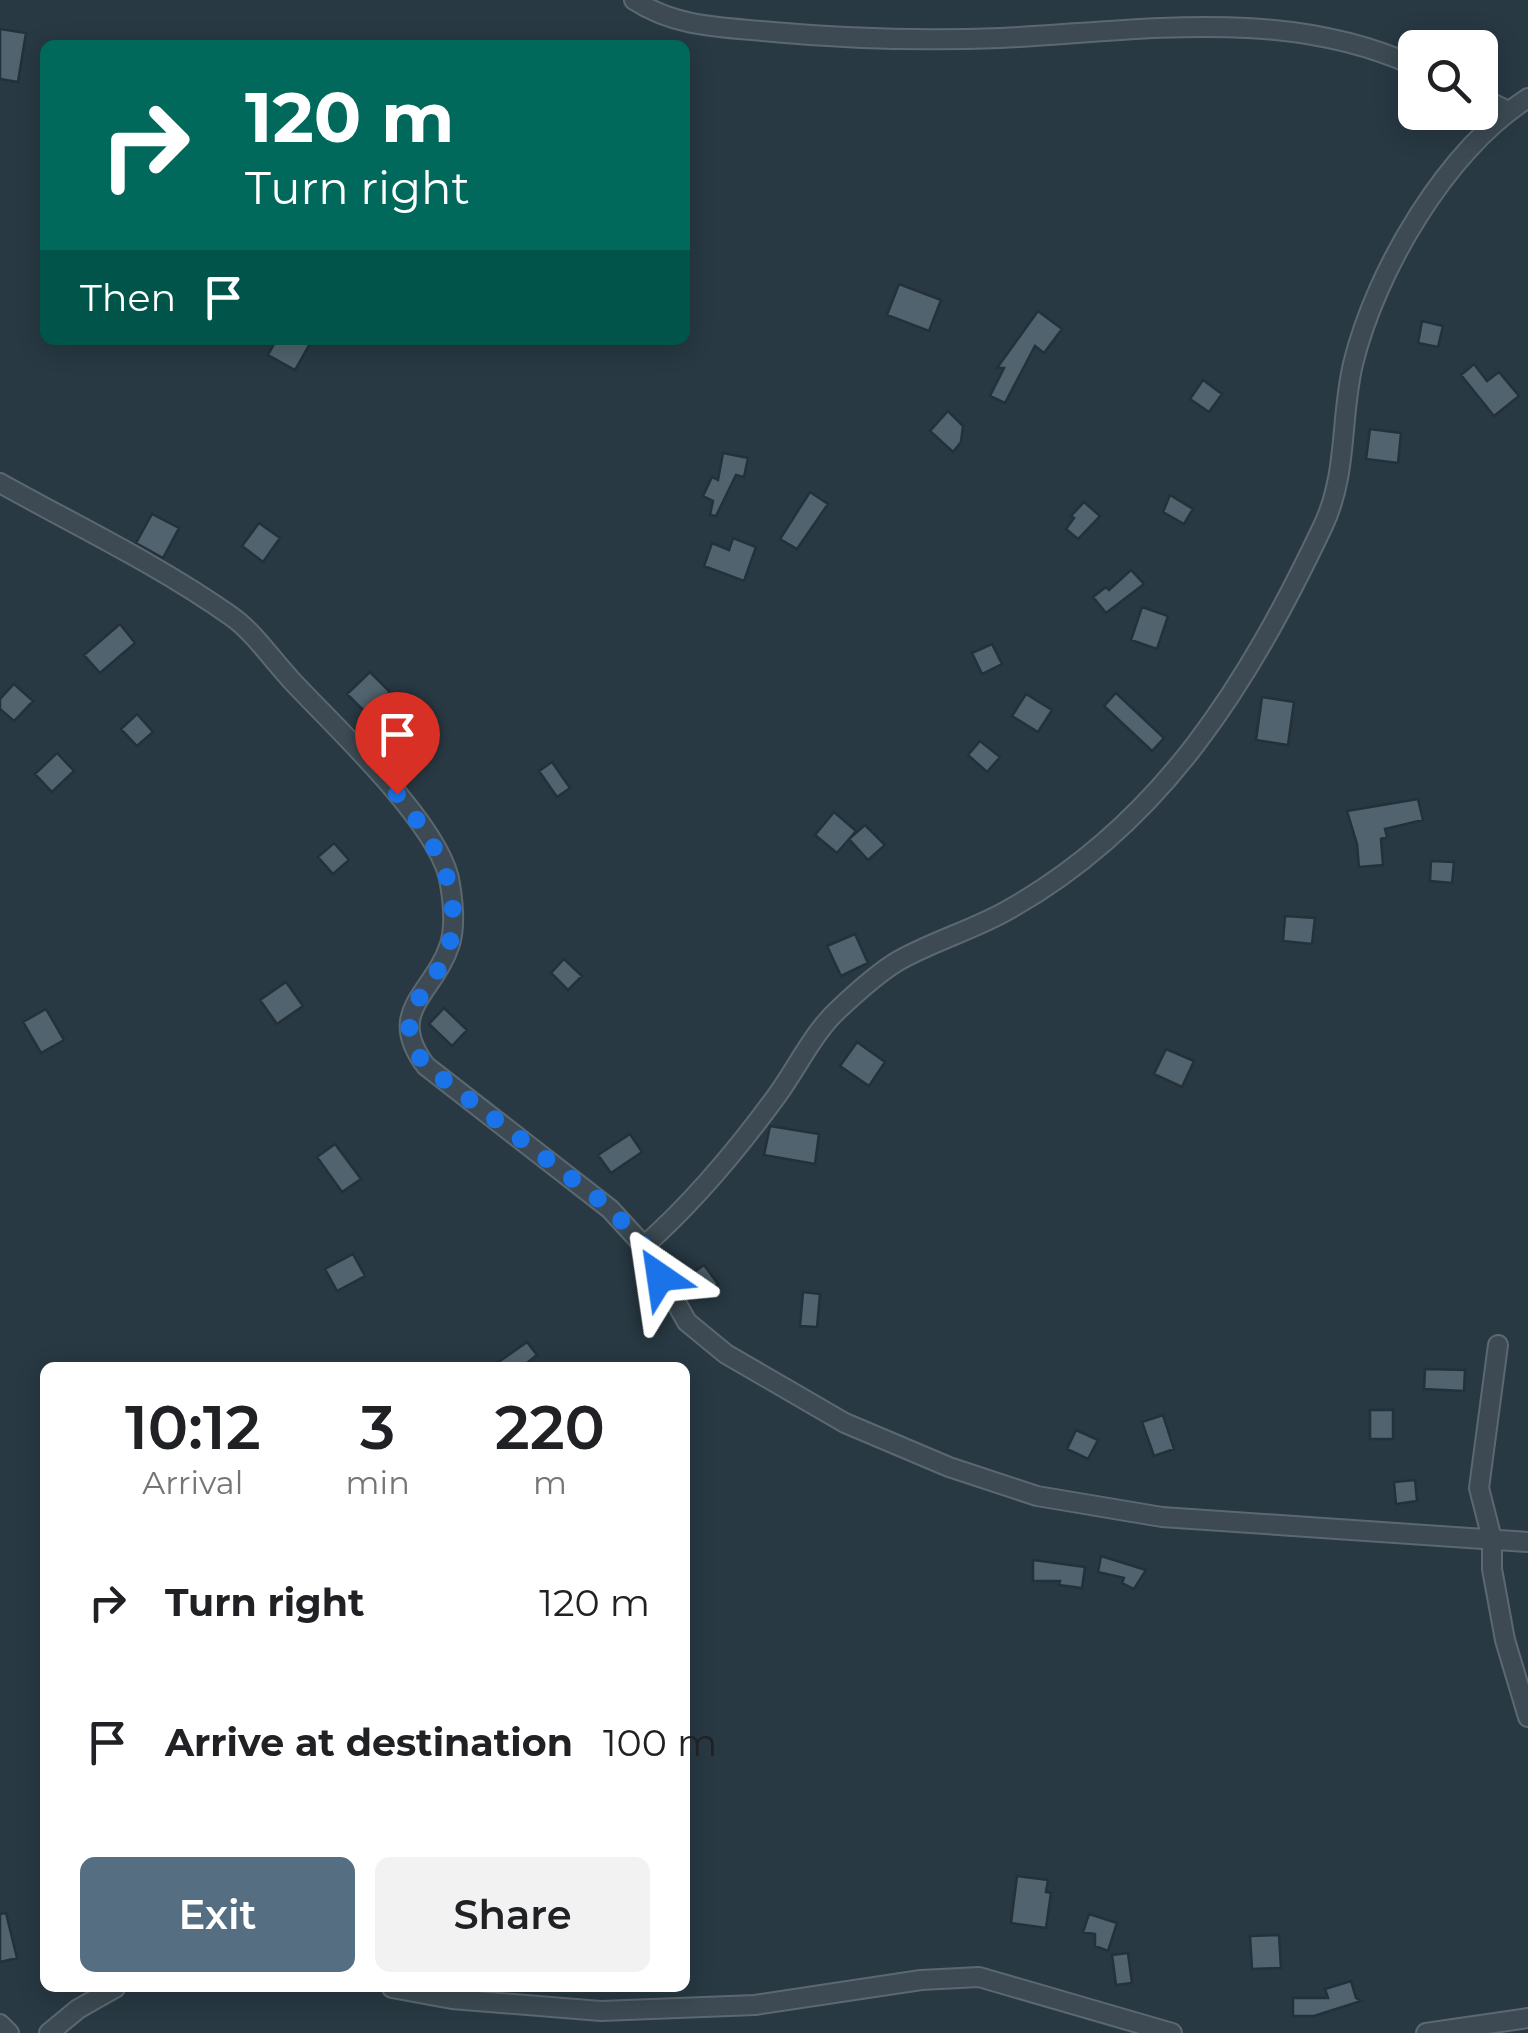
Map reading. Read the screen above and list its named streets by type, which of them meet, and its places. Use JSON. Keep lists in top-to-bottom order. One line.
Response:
{"page":{"turn":["120 m","Turn right"],"then":"Then","eta":["10:12","Arrival","3","min","220","m"],"list":[{"name":"Turn right","value":"120 m"},{"name":"Arrive at destination","value":"100 m"}],"buttons":["Exit","Share"]}}
